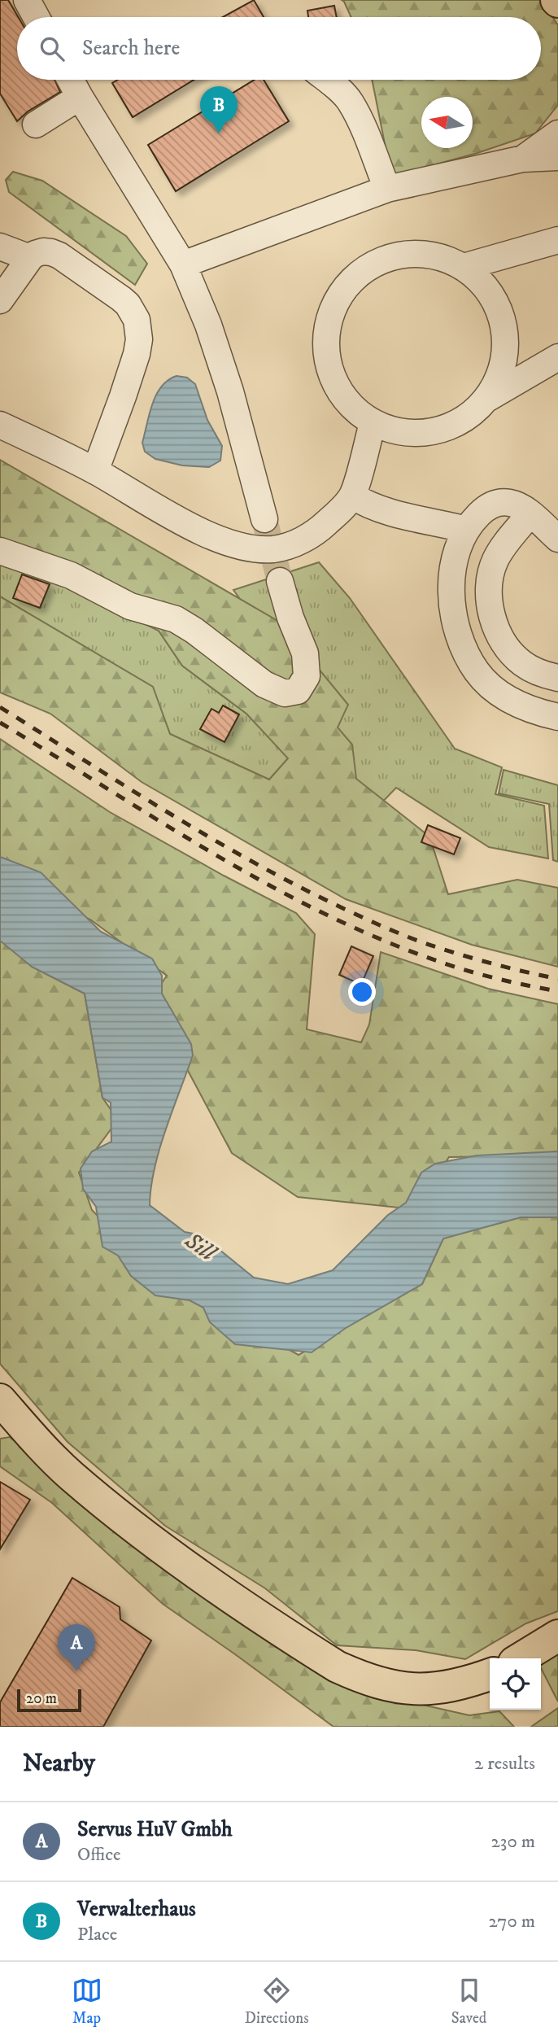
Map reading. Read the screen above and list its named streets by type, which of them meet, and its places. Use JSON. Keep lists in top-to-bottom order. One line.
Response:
{"water":["Sill"],"scale_bar":"20 m","north":"left","page":{"search":"Search here","pins":["B","A"],"scale":"20 m","heading":["Nearby","2 results"],"list":[{"mark":"A","name":"Servus HuV Gmbh","note":"Office","value":"230 m"},{"mark":"B","name":"Verwalterhaus","note":"Place","value":"270 m"}],"nav":["Map","Directions","Saved"]}}
